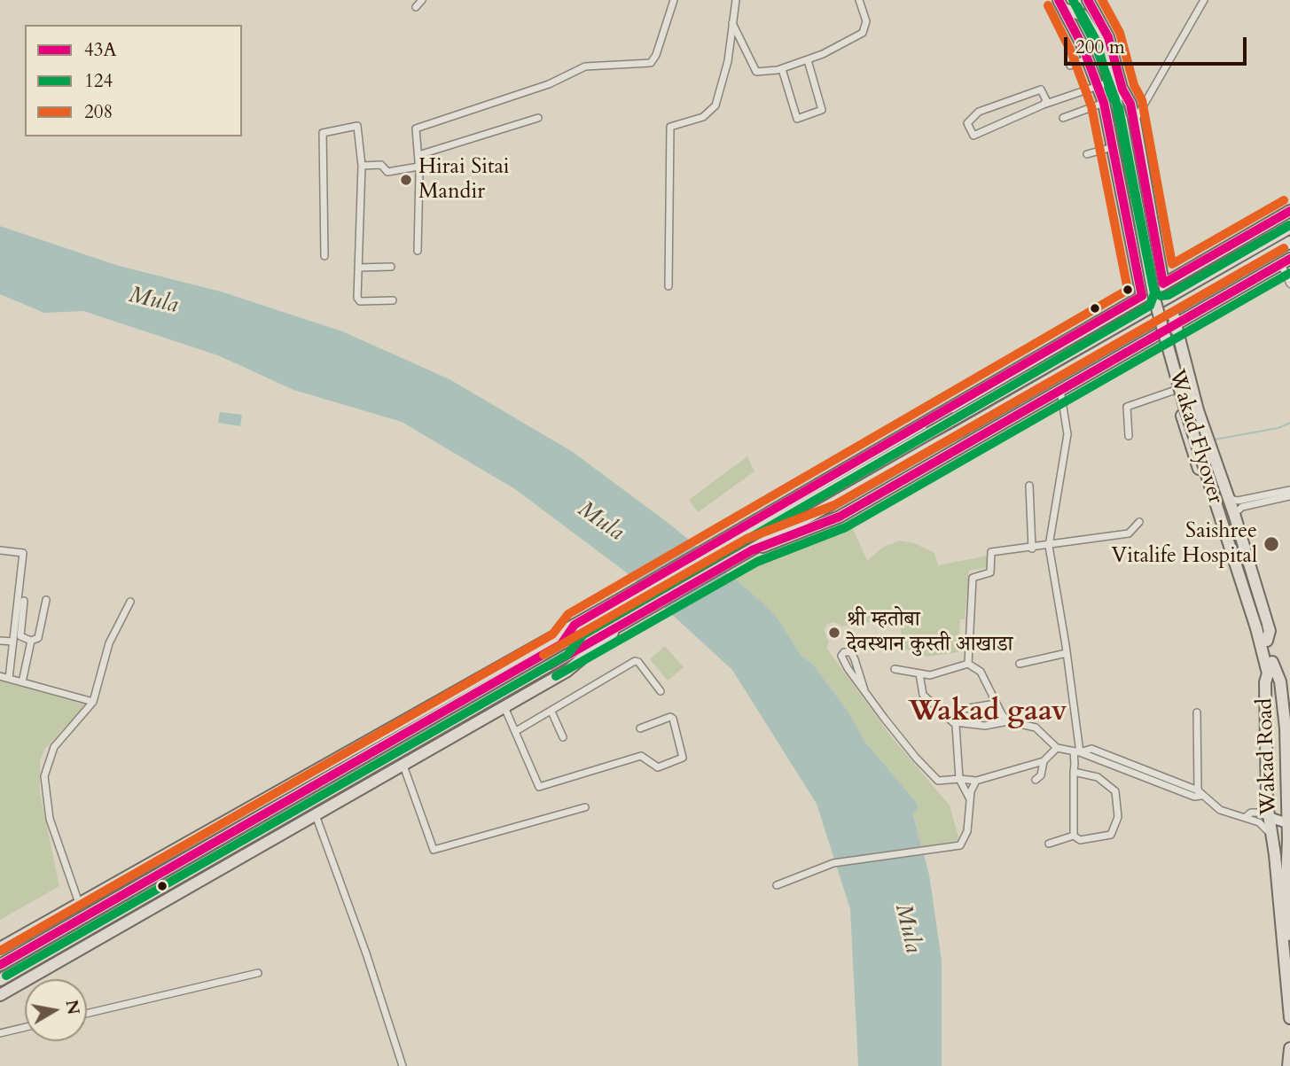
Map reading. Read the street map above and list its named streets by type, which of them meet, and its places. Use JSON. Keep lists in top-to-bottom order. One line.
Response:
{"streets":{"main road":["Wakad Flyover","Wakad Road"]},"crossings":[["Wakad Flyover","Wakad Road"]],"districts":["Wakad gaav"],"water":["Mula"],"places":["Hirai Sitai Mandir","Saishree Vitalife Hospital","श्री म्हतोबा देवस्थान कुस्ती आखाडा"],"lines":["transit line 43A","transit line 124","transit line 208"],"legend":["43A","124","208"],"scale_bar":"200 m","north":"right"}
